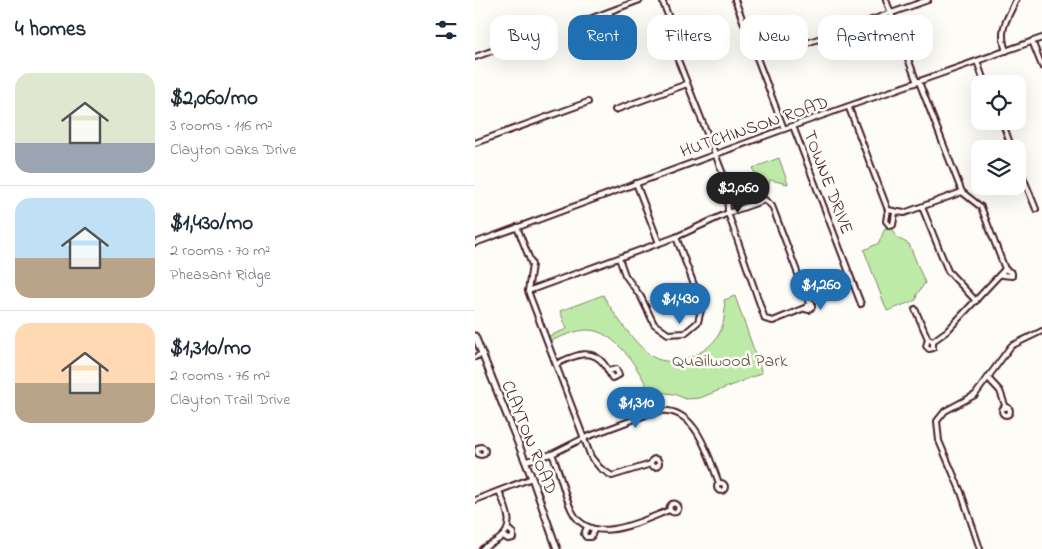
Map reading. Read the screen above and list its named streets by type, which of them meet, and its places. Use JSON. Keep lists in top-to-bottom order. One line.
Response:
{"streets":{"main road":["CLAYTON ROAD"],"street":["HUTCHINSON ROAD","TOWNE DRIVE"]},"crossings":[["HUTCHINSON ROAD","TOWNE DRIVE"]],"parks":["Quailwood Park"],"page":{"heading":"4 homes","chip":["Buy","Rent","Filters","New","Apartment"],"list":[{"name":"$2,060/mo","note":"3 rooms · 116 m² · Clayton Oaks Drive"},{"name":"$1,430/mo","note":"2 rooms · 70 m² · Pheasant Ridge"},{"name":"$1,310/mo","note":"2 rooms · 76 m² · Clayton Trail Drive"}],"price":["$2,060","$1,260","$1,430","$1,310"]}}
